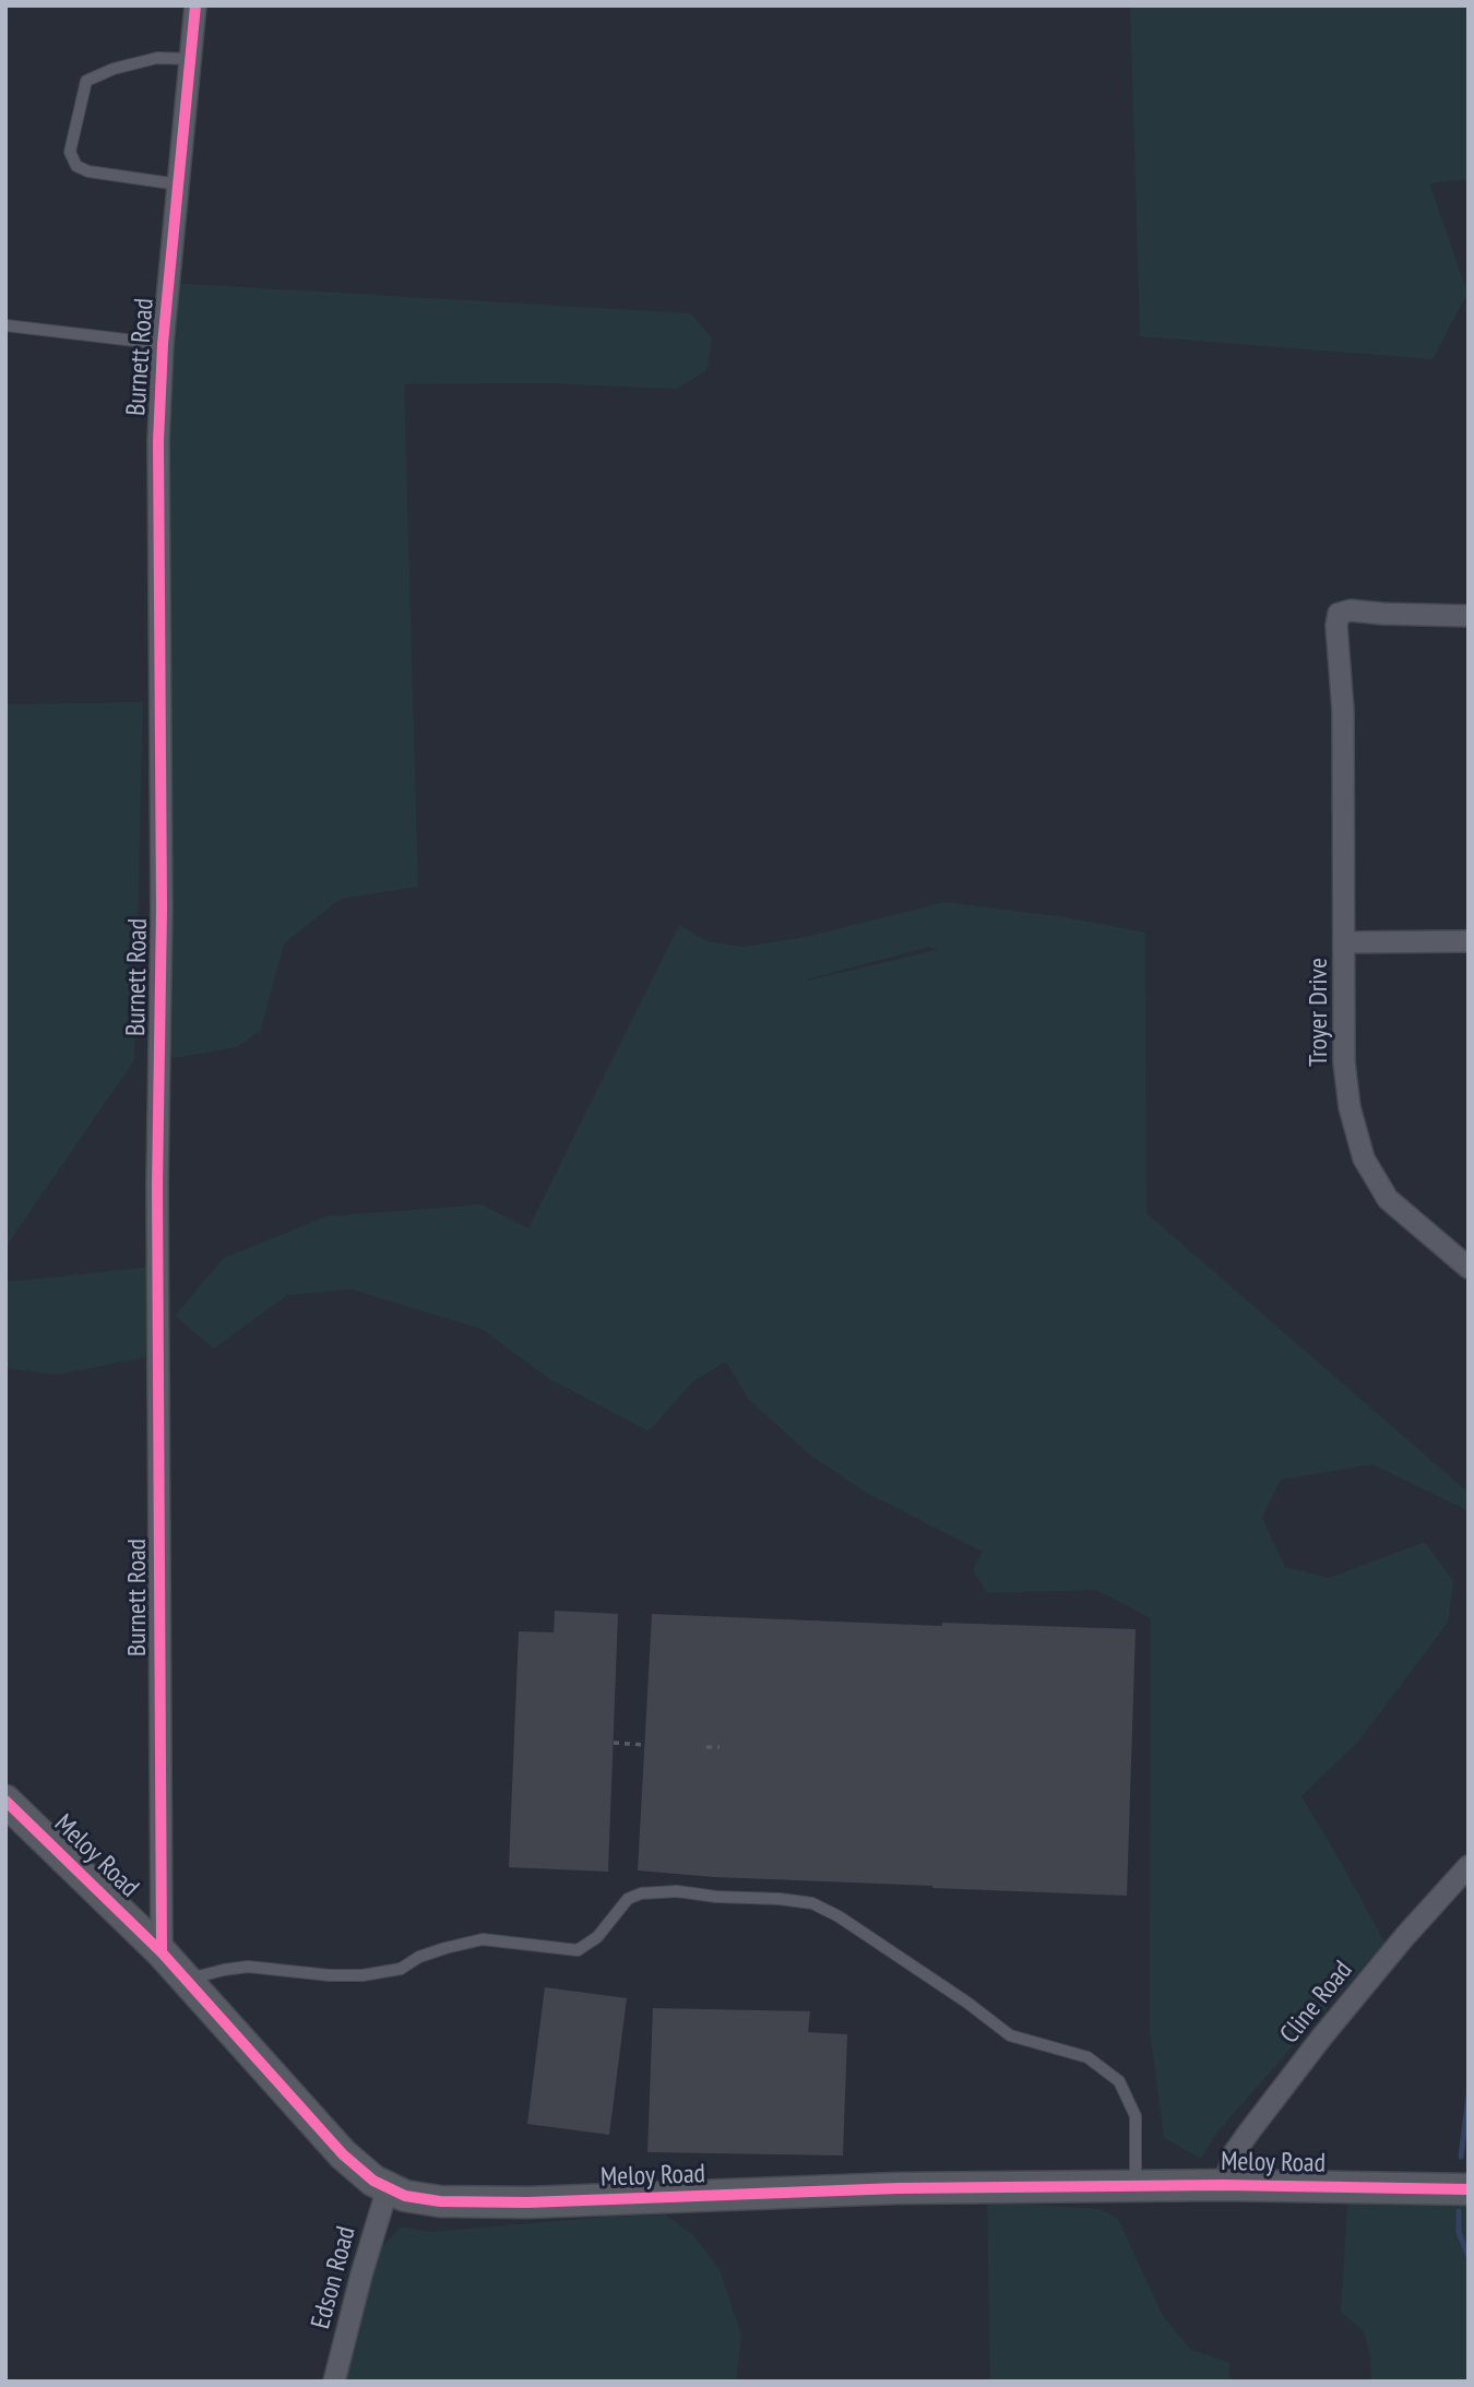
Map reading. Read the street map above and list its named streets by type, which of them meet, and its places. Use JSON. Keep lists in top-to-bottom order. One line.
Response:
{"streets":{"street":["Burnett Road","Troyer Drive","Meloy Road","Cline Road","Edson Road"]},"crossings":[["Burnett Road","Meloy Road"],["Meloy Road","Cline Road"],["Meloy Road","Edson Road"]]}
